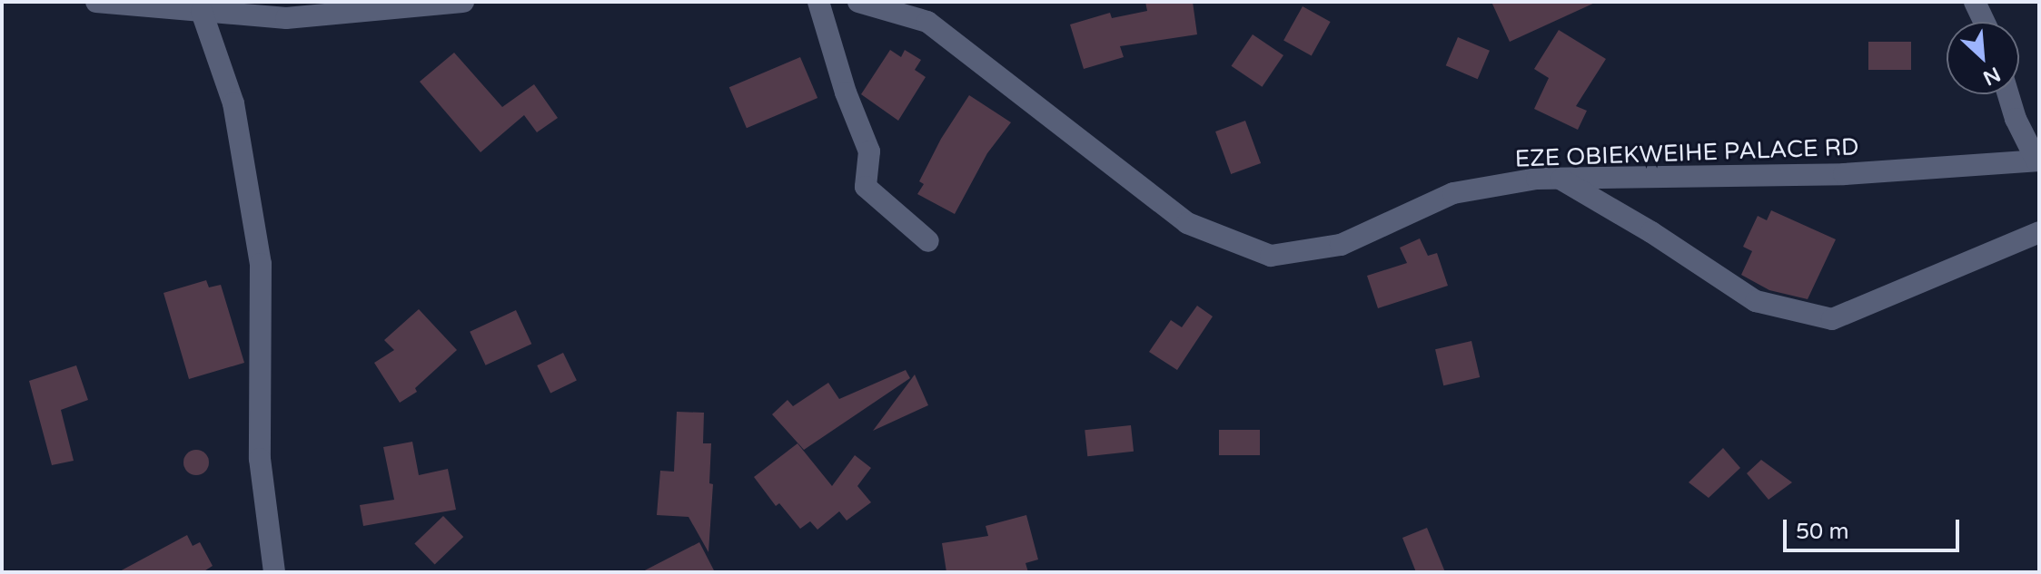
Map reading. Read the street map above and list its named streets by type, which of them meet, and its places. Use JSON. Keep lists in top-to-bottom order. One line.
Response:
{"streets":{"street":["EZE OBIEKWEIHE PALACE RD"]},"scale_bar":"50 m","north":"bottom right"}
